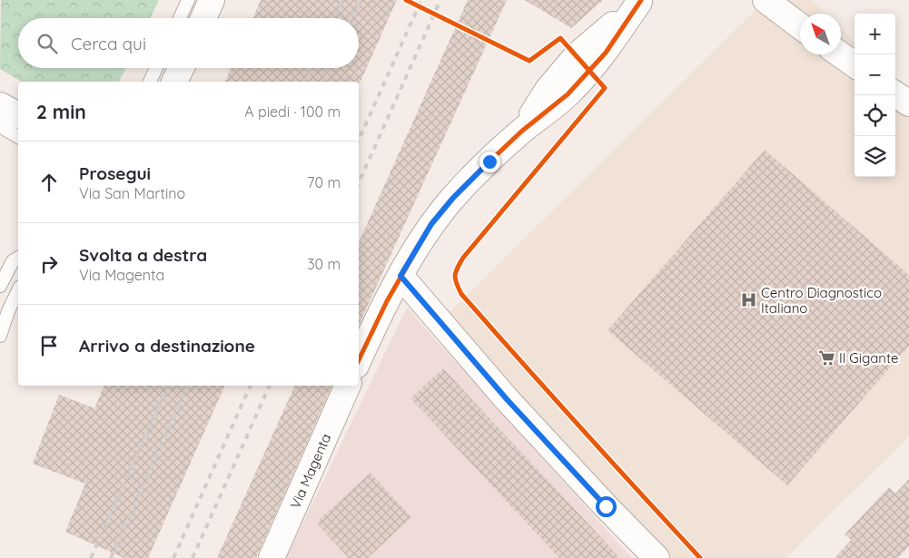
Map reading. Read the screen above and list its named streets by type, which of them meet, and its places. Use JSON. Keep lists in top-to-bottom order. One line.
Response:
{"streets":{"street":["Via Magenta"]},"places":{"hospital":["Centro Diagnostico Italiano"],"supermarket":["Il Gigante"]},"north":"top left","page":{"map_buttons":["+","−"],"search":"Cerca qui","heading":["2 min","A piedi · 100 m"],"list":[["Prosegui","Via San Martino","70 m"],["Svolta a destra","Via Magenta","30 m"],"Arrivo a destinazione"]}}
